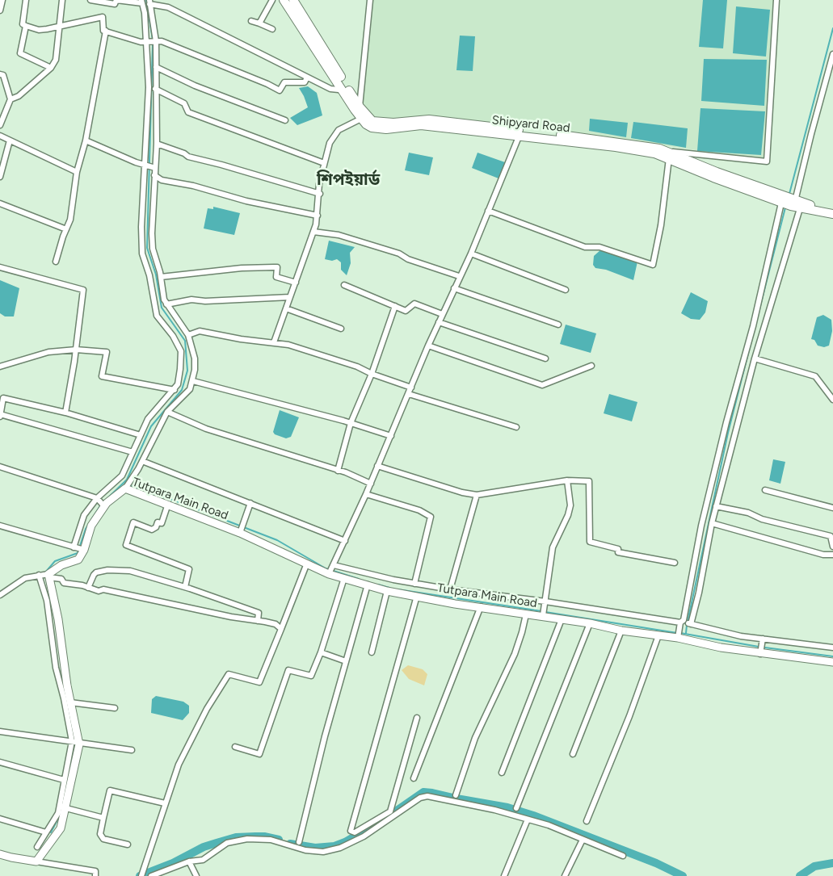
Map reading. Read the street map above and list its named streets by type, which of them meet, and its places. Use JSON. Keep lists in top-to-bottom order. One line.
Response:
{"streets":{"main road":["Shipyard Road"],"street":["Tutpara Main Road"]},"districts":["শিপইয়ার্ড"]}
